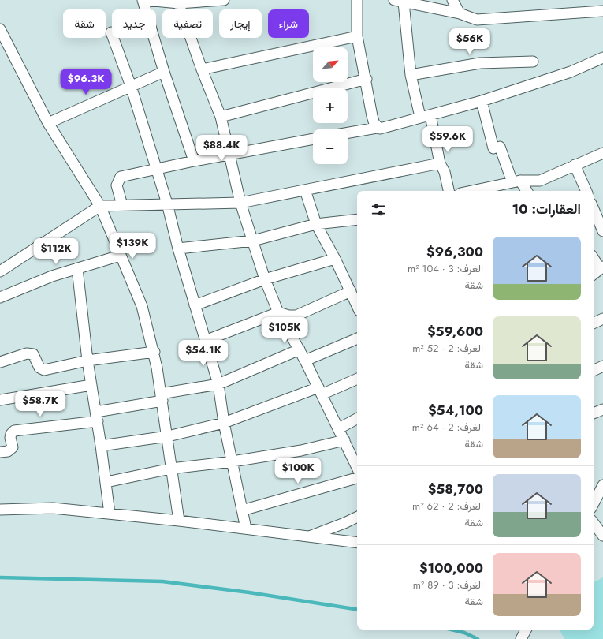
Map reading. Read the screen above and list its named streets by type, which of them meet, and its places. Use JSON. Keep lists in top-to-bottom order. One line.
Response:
{"north":"top right","page":{"chip":["شراء","إيجار","تصفية","جديد","شقة"],"price":["$56K","$96.3K","$59.6K","$88.4K","$139K","$112K","$105K","$54.1K","$58.7K","$100K"],"map_buttons":["+","−"],"heading":"العقارات: 10","list":[{"name":"$96,300","note":"الغرف: 3 · 104 m² · شقة"},{"name":"$59,600","note":"الغرف: 2 · 52 m² · شقة"},{"name":"$54,100","note":"الغرف: 2 · 64 m² · شقة"},{"name":"$58,700","note":"الغرف: 2 · 62 m² · شقة"},{"name":"$100,000","note":"الغرف: 3 · 89 m² · شقة"}]}}
